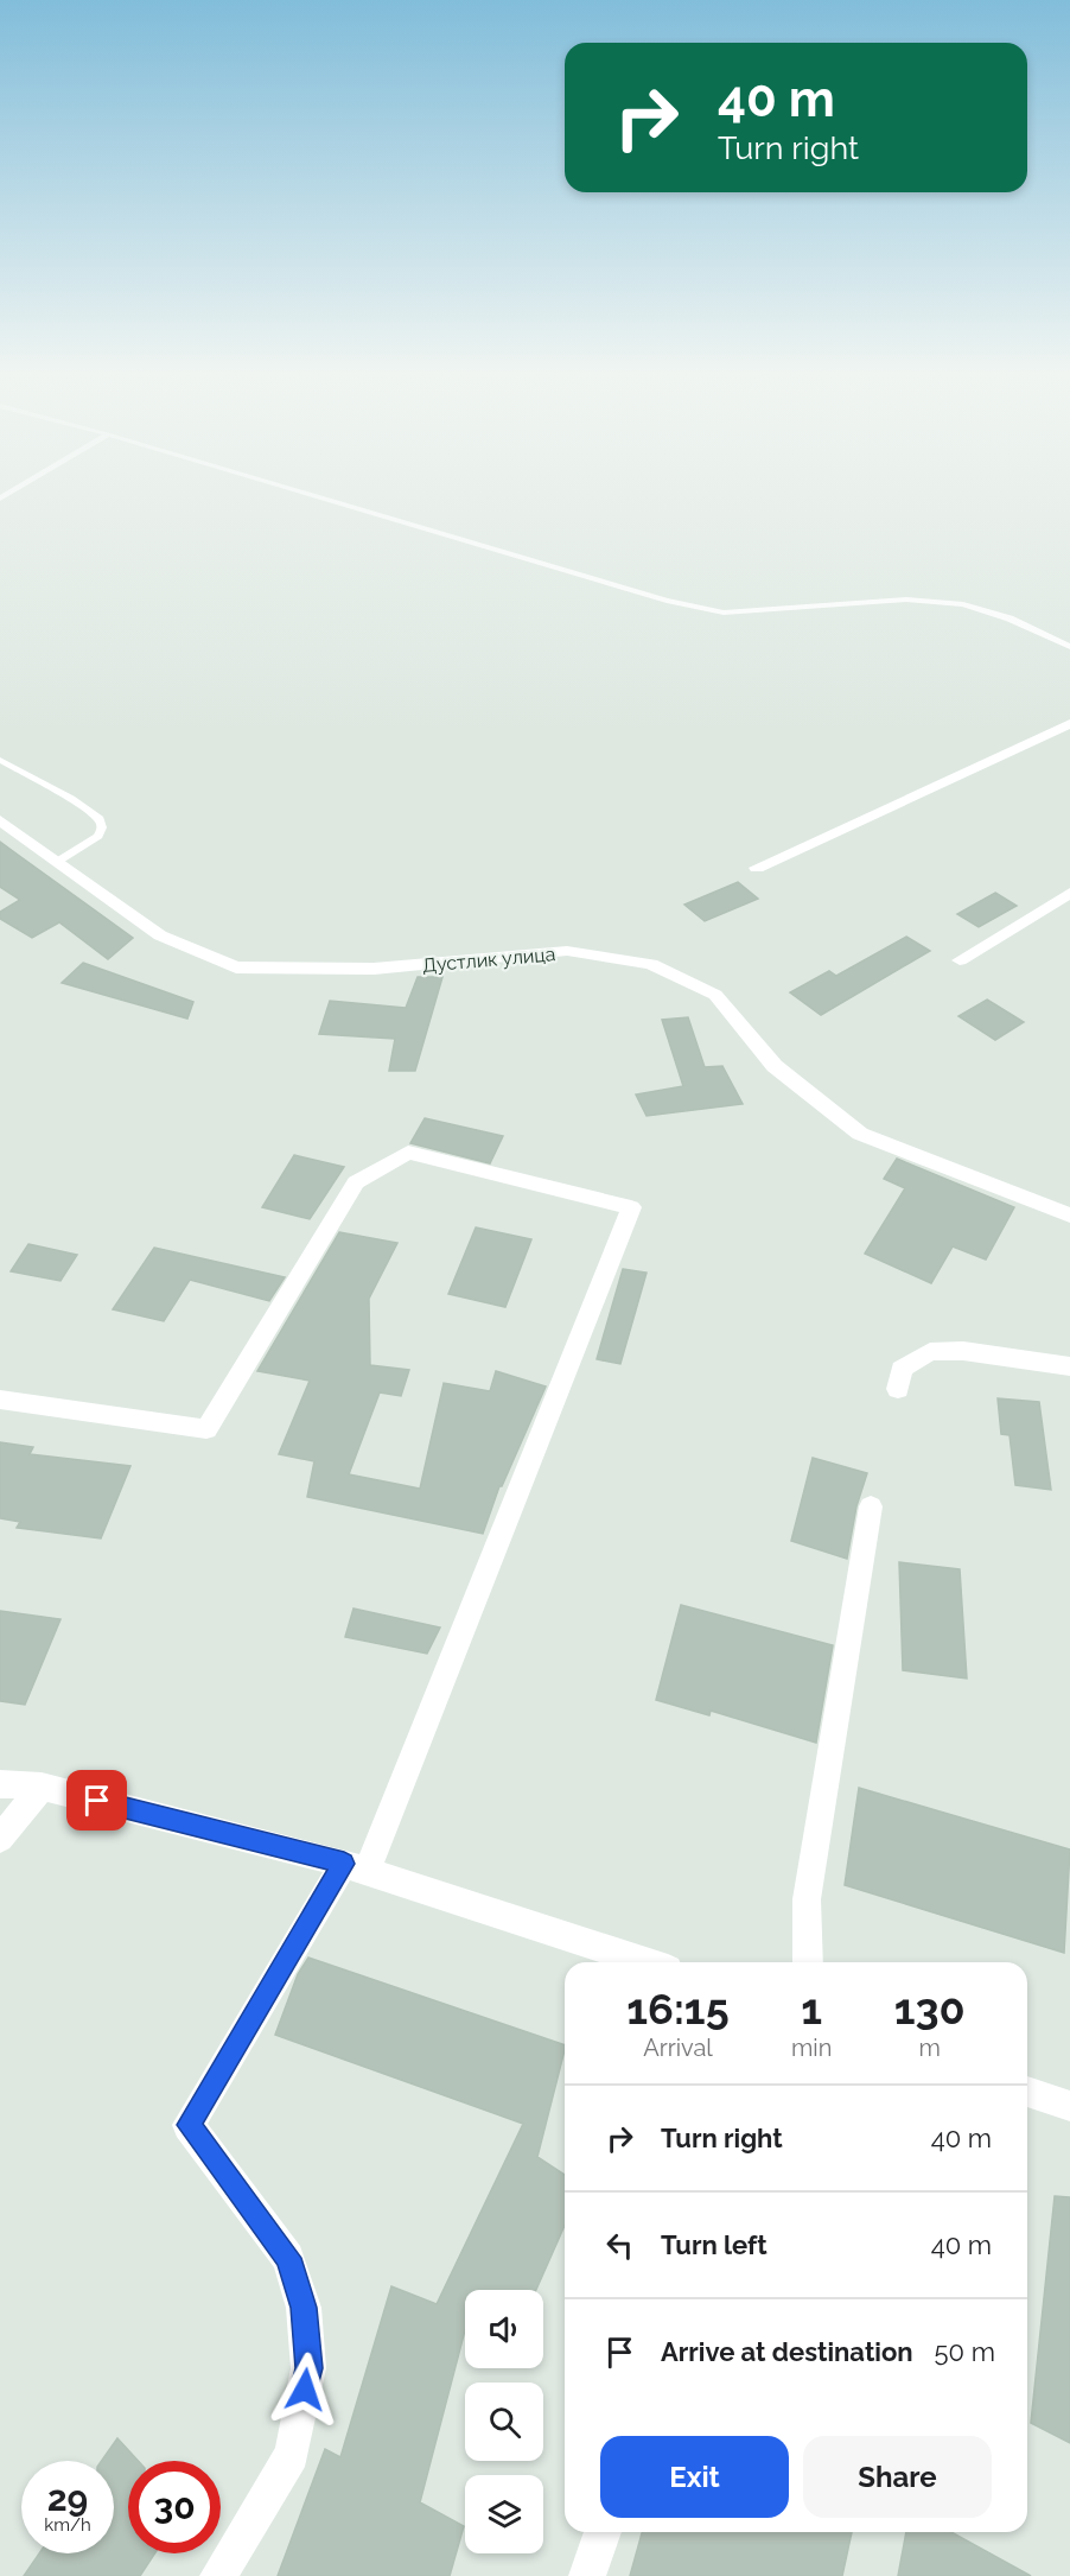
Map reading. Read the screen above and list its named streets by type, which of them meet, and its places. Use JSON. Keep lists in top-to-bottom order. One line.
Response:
{"streets":{"street":["Дустлик улица"]},"page":{"turn":["40 m","Turn right"],"eta":["16:15","Arrival","1","min","130","m"],"list":[{"name":"Turn right","value":"40 m"},{"name":"Turn left","value":"40 m"},{"name":"Arrive at destination","value":"50 m"}],"buttons":["Exit","Share"],"speed":"29 km/h","limit":"30"}}
